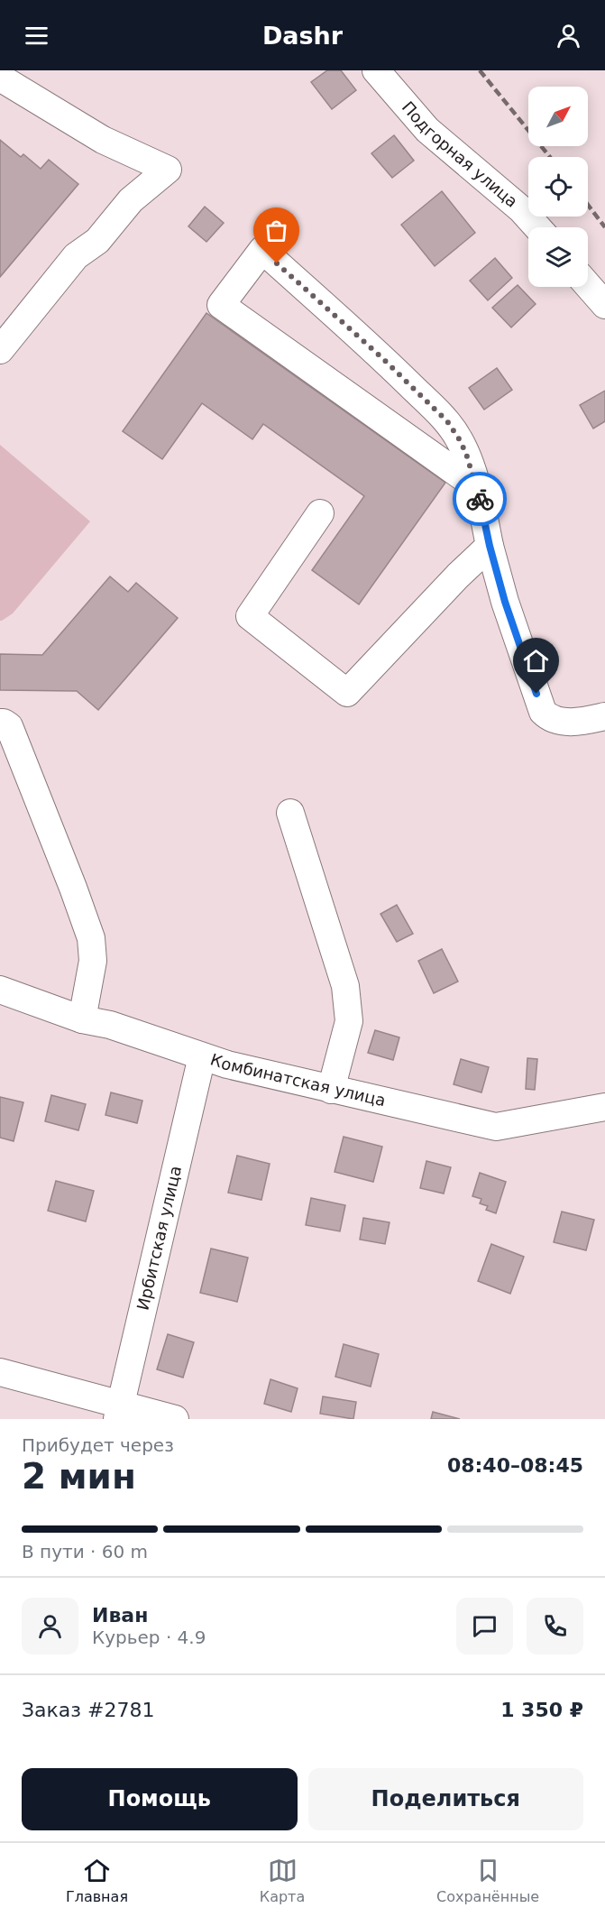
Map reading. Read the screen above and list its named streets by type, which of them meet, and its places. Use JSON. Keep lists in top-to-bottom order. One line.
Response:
{"streets":{"street":["Подгорная улица","Комбинатская улица","Ирбитская улица"]},"crossings":[["Комбинатская улица","Ирбитская улица"]],"north":"top right","page":{"header":"Dashr","heading":["2 мин","Прибудет через","08:40–08:45"],"panel":["Иван","Курьер · 4.9","Заказ #2781","1 350 ₽"],"bar":"В пути · 60 m","buttons":["Помощь","Поделиться"],"tabs":["Главная","Карта","Сохранённые"]}}
